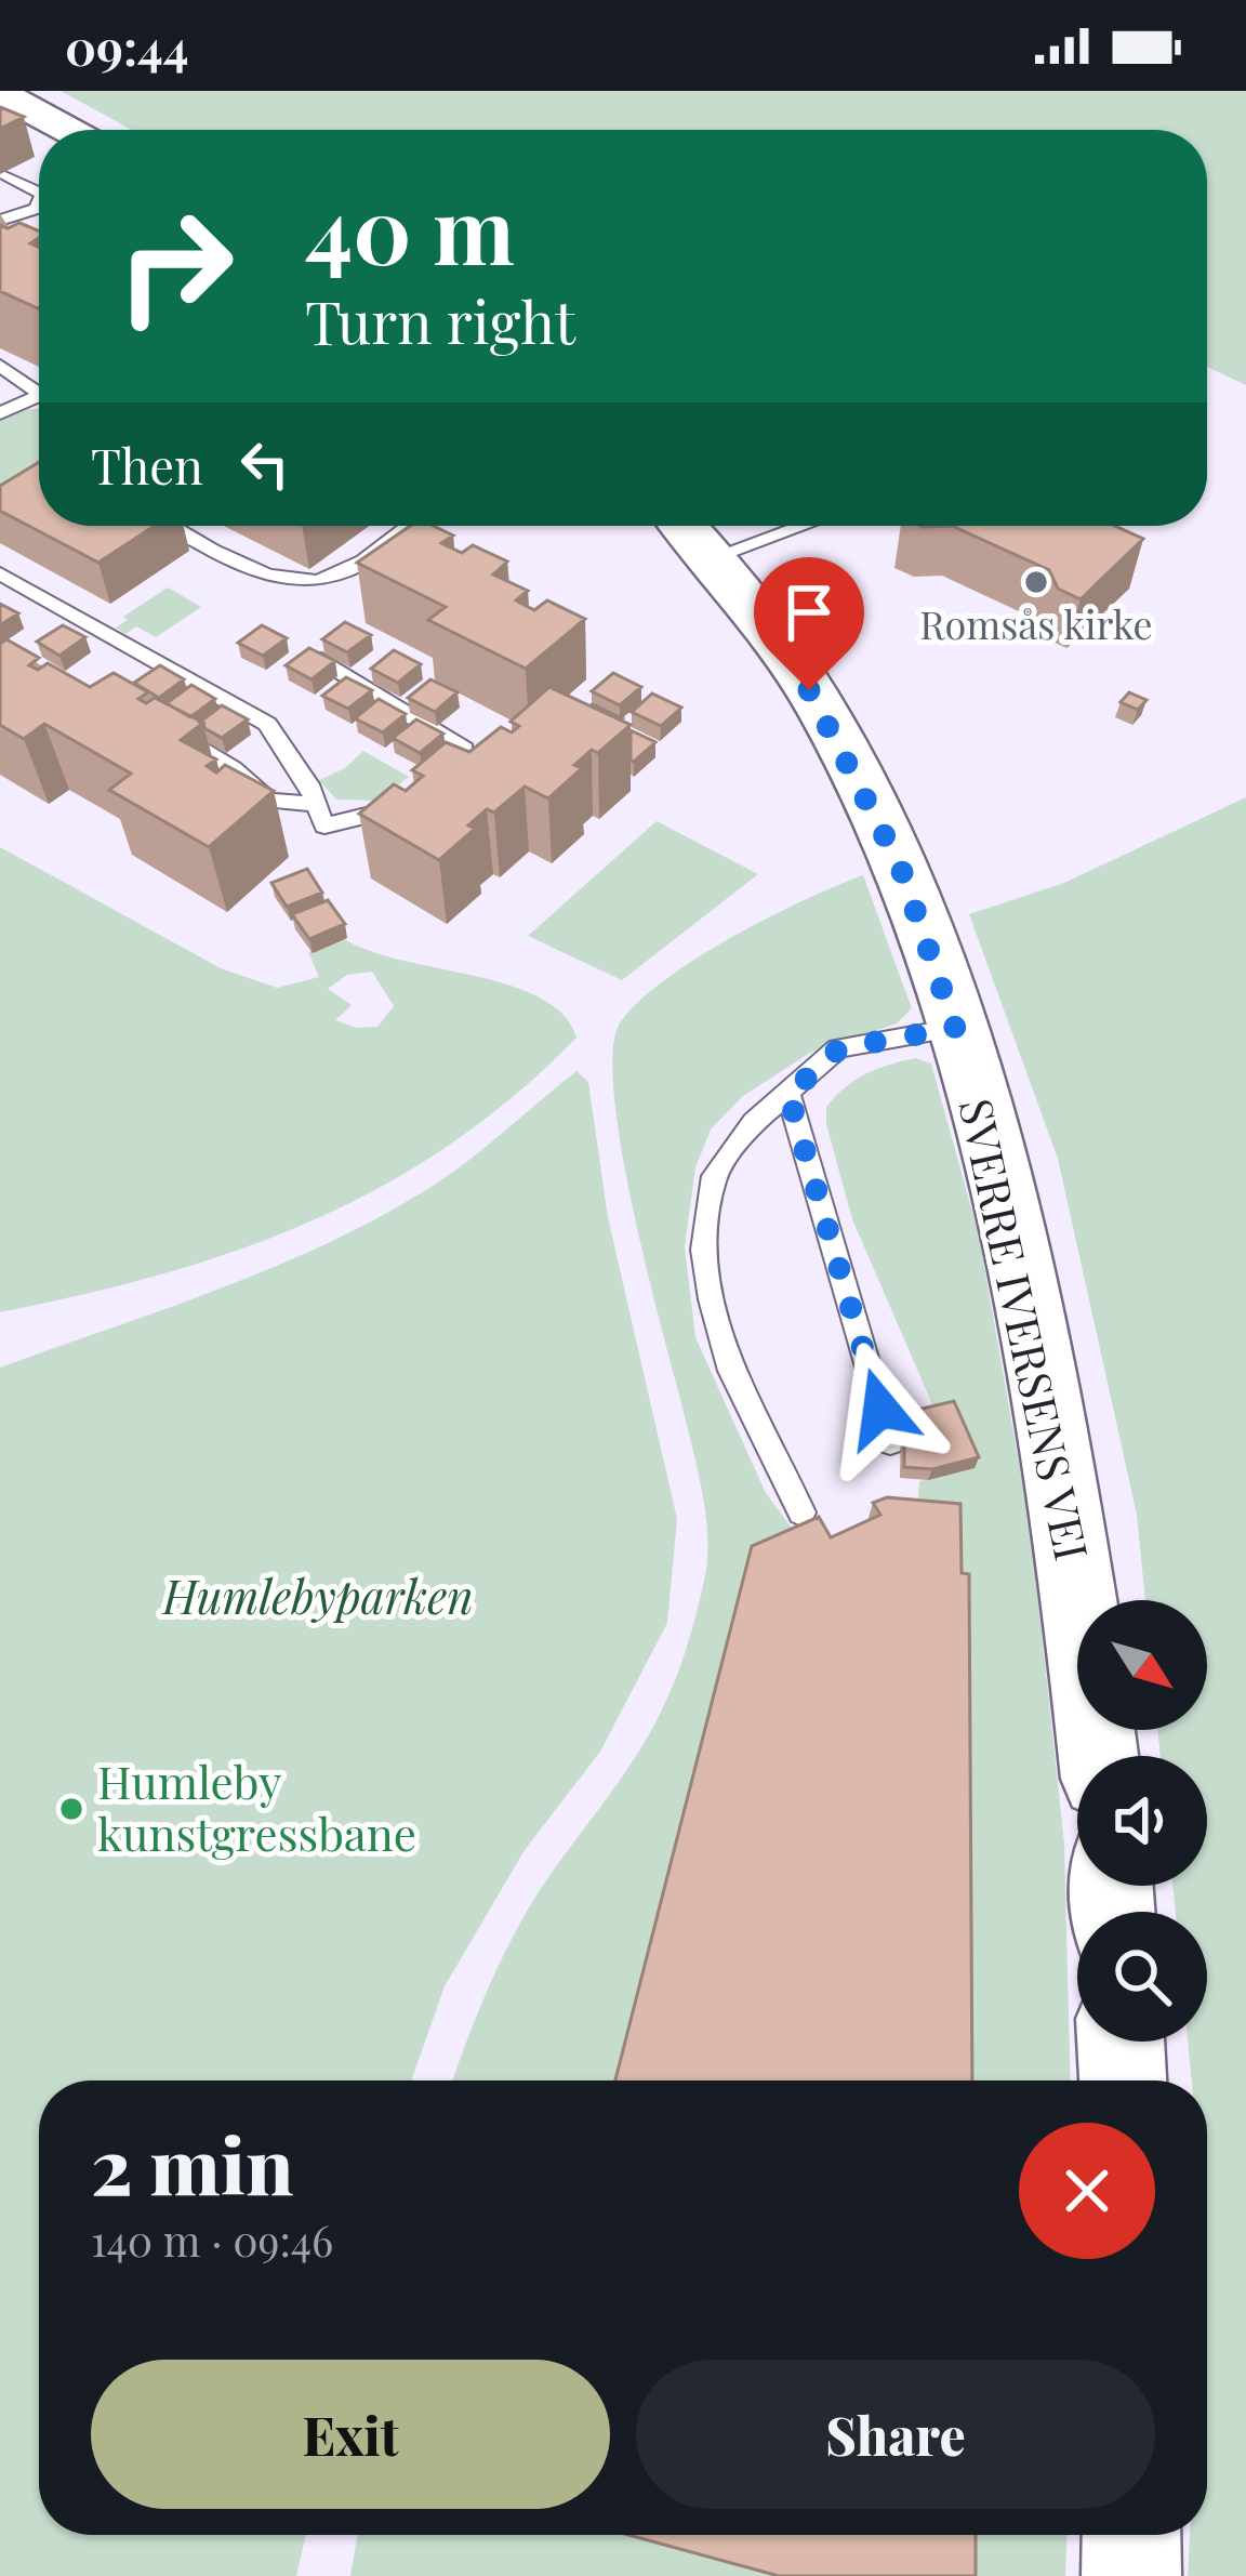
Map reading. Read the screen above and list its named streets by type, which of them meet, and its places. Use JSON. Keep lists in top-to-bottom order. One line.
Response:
{"streets":{"street":["SVERRE IVERSENS VEI"]},"parks":["Humlebyparken"],"places":["Romsås kirke","Humleby kunstgressbane"],"north":"bottom right","page":{"status":"09:44","turn":["40 m","Turn right"],"then":"Then","heading":["2 min","140 m · 09:46"],"buttons":["Exit","Share"]}}
